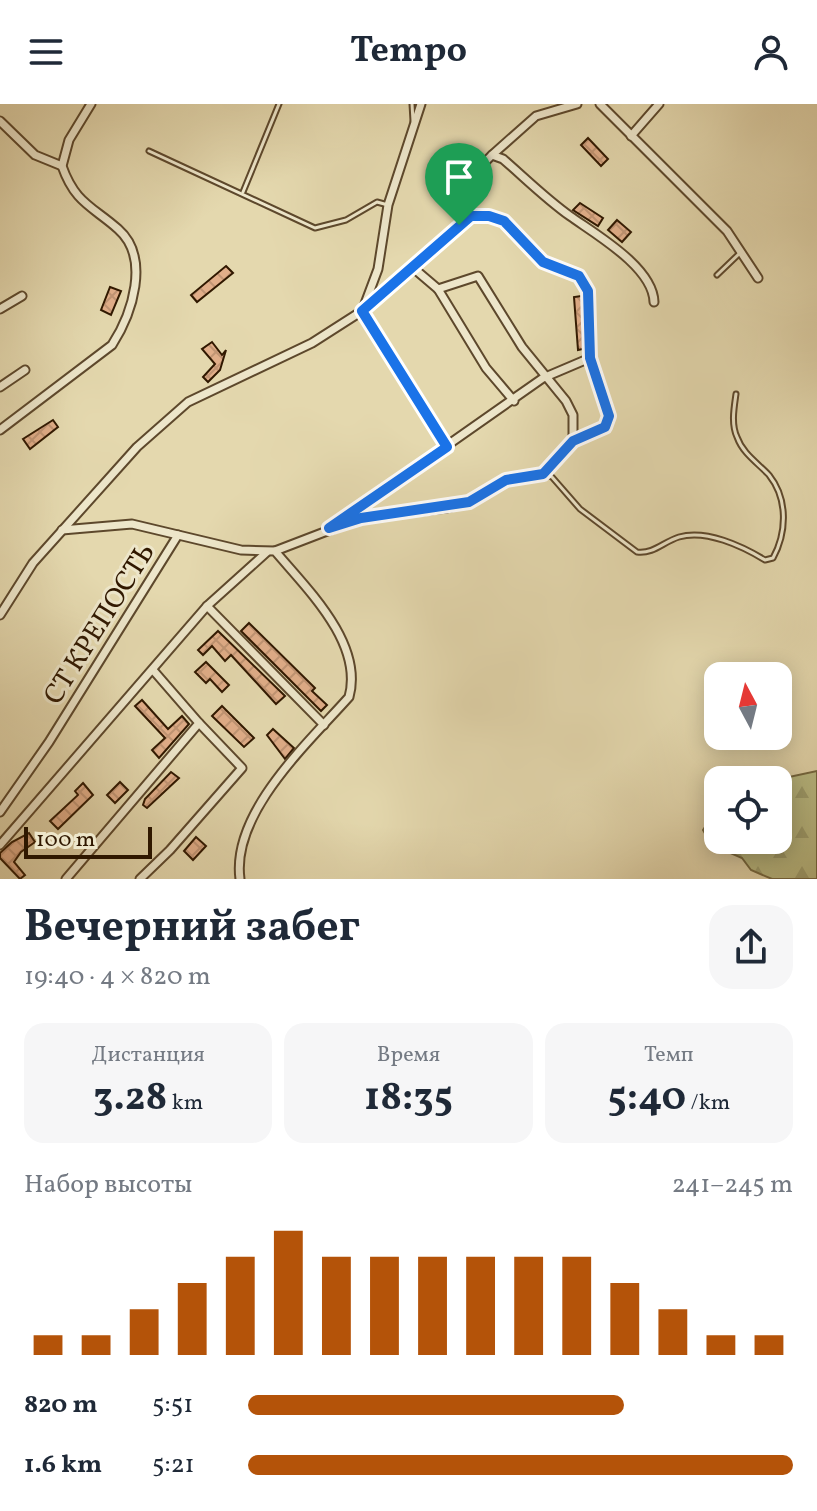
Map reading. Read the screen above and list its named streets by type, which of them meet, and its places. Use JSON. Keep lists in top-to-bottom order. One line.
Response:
{"streets":{"street":["СТ КРЕПОСТЬ"]},"scale_bar":"100 m","north":"top","page":{"header":"Tempo","scale":"100 m","heading":["Вечерний забег","19:40 · 4 × 820 m"],"stats":[["Дистанция","3.28 km"],["Время","18:35"],["Темп","5:40 /km"]],"chart":["Набор высоты","241–245 m"],"list":[{"name":"820 m","note":"5:51"},{"name":"1.6 km","note":"5:21"}]}}
